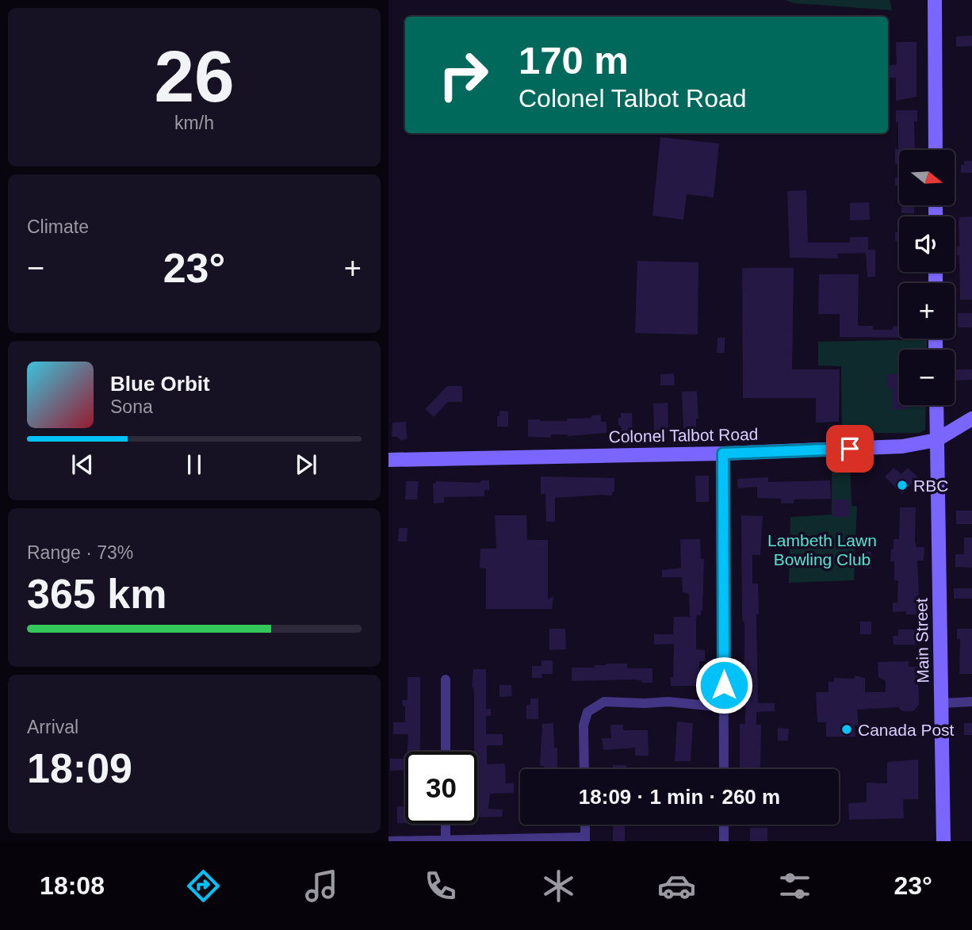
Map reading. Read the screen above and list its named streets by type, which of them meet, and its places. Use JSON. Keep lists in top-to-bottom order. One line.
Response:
{"streets":{"main road":["Colonel Talbot Road","Main Street"]},"crossings":[["Colonel Talbot Road","Main Street"]],"parks":["Lambeth Lawn Bowling Club"],"places":["RBC","Canada Post"],"north":"right","page":{"tile":[["26","km/h"],"Climate",["Range · 73%","365 km"],["Arrival","18:09"]],"turn":["170 m","Colonel Talbot Road"],"map_buttons":["+","−"],"heat":["−","23°","+"],"song":["Blue Orbit","Sona"],"limit":"30","trip":"18:09 · 1 min · 260 m","tabs":["18:08","23°"]}}
